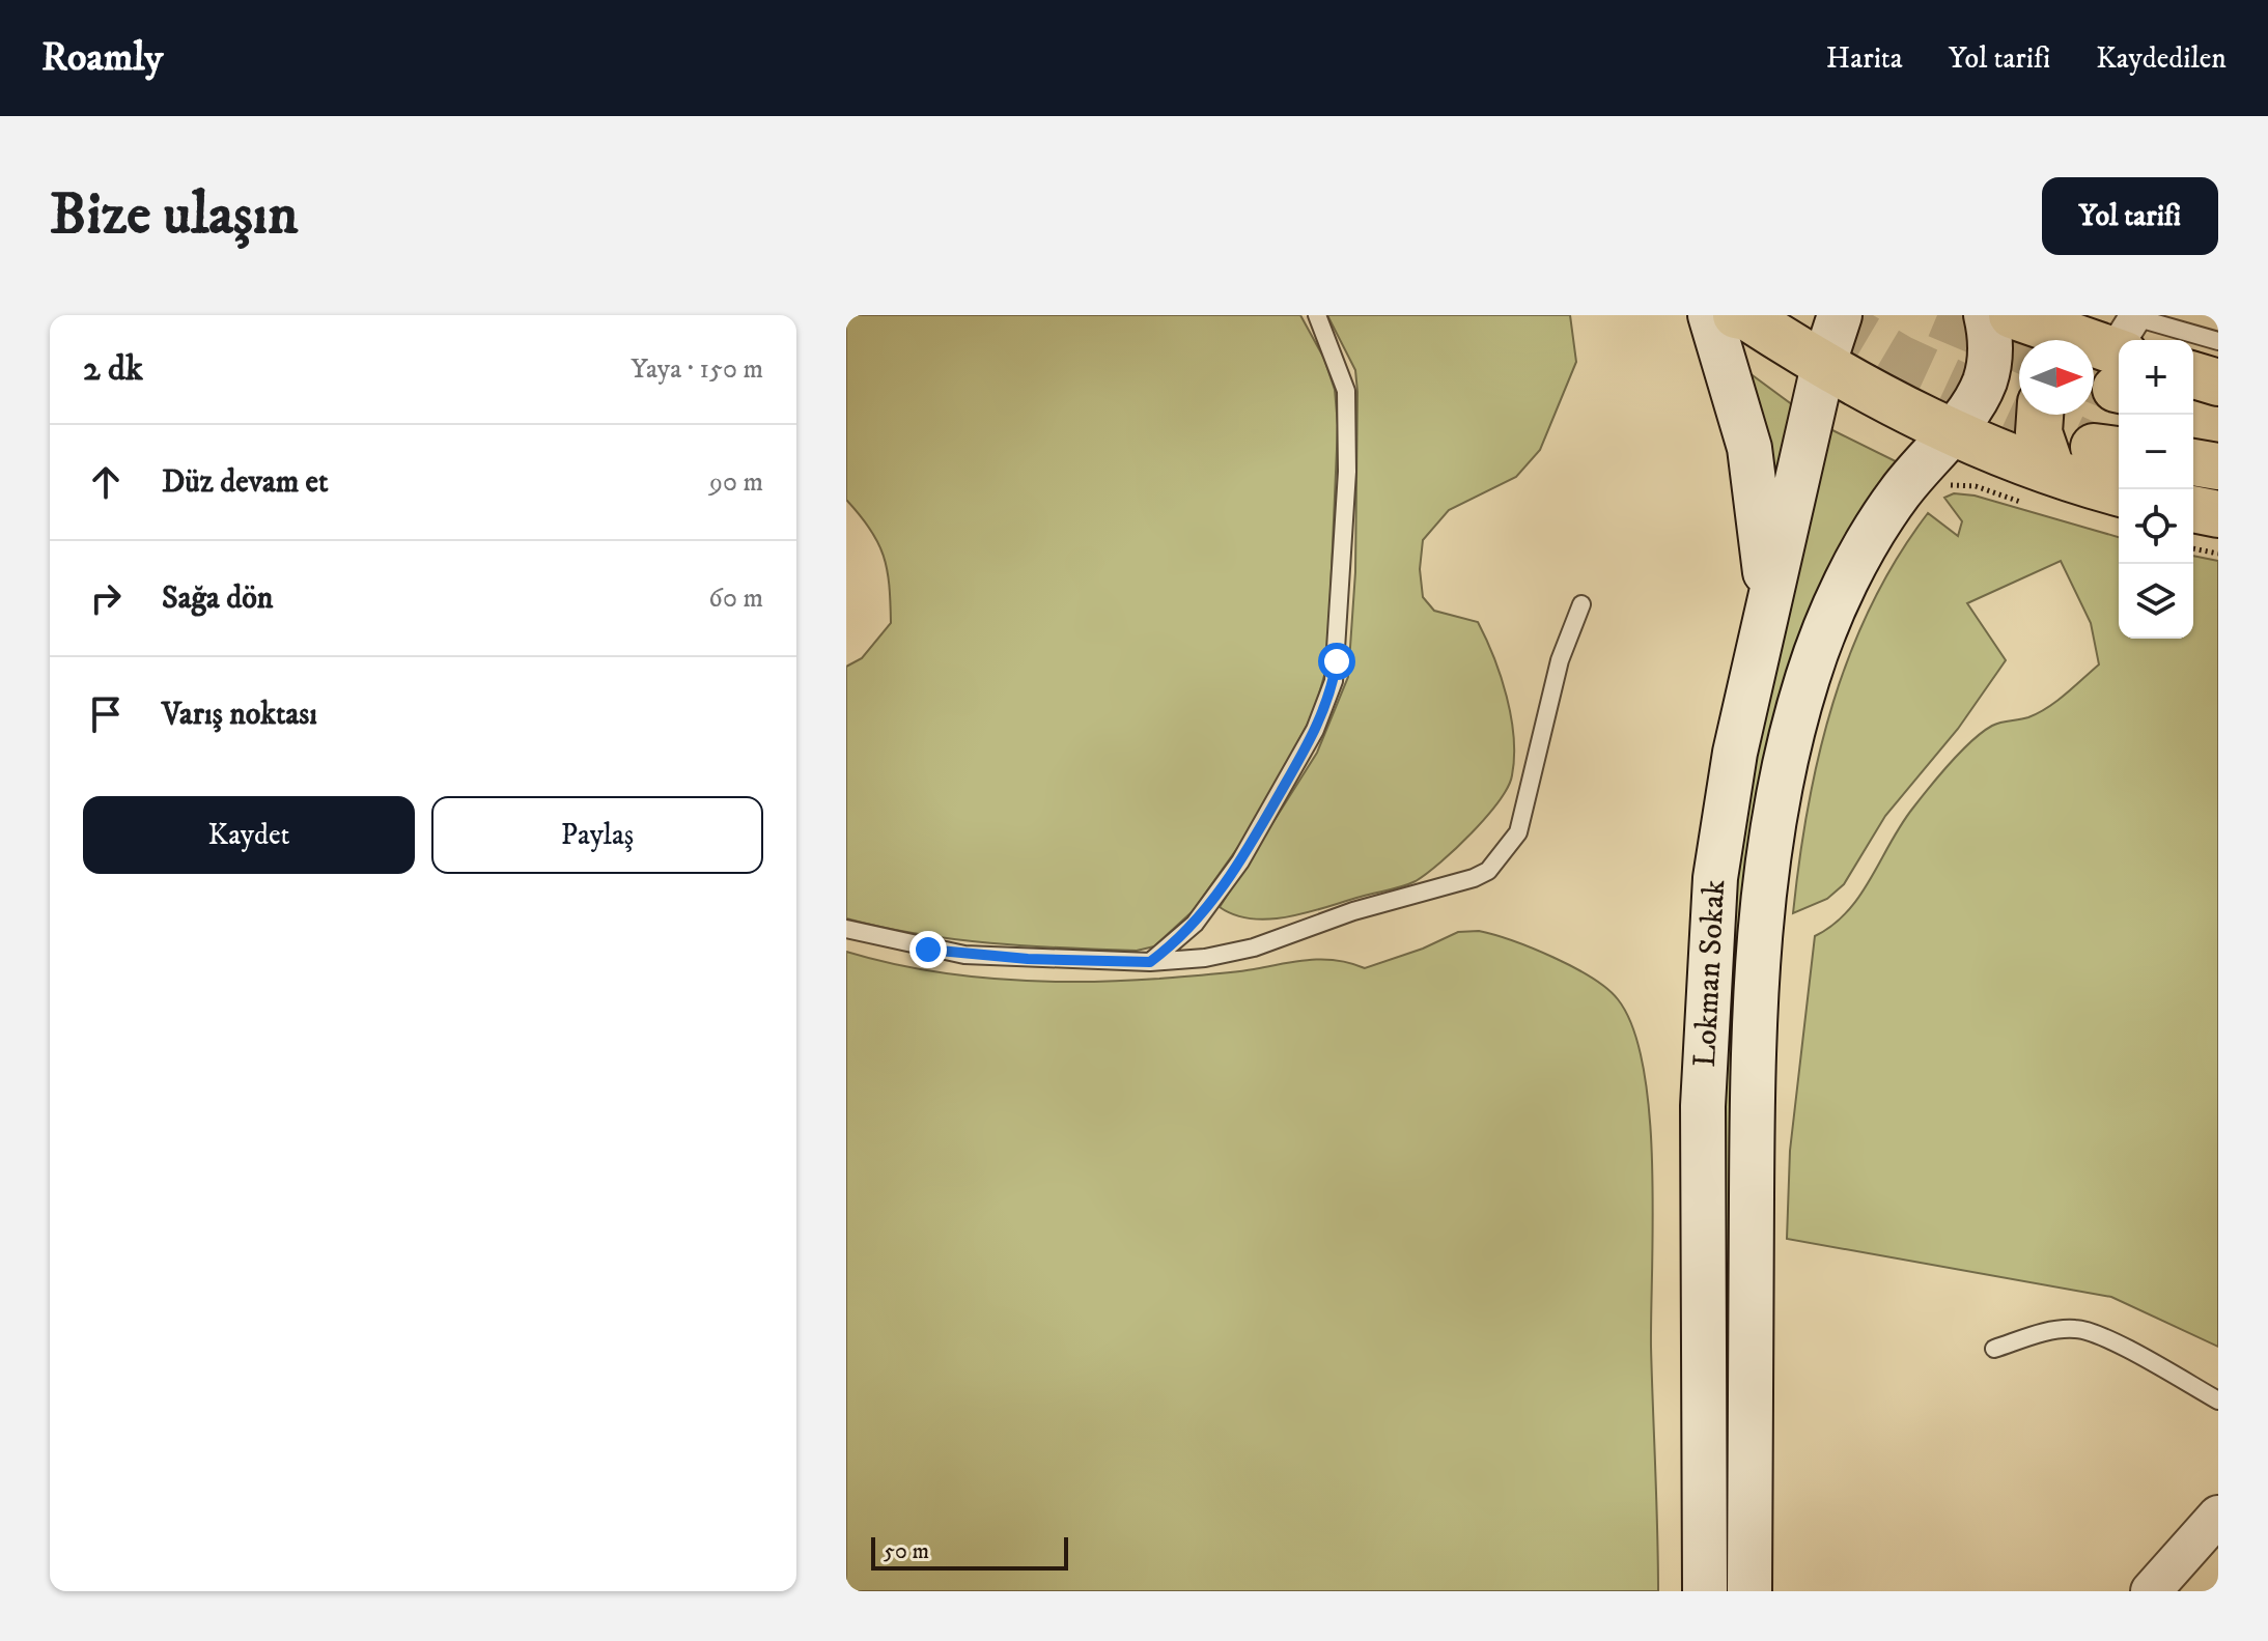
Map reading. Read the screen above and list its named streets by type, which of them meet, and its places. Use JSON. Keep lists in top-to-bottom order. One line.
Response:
{"streets":{"main road":["Lokman Sokak"]},"scale_bar":"50 m","north":"right","page":{"header":"Roamly","nav":["Harita","Yol tarifi","Kaydedilen"],"buttons":["Yol tarifi",["Kaydet","Paylaş"]],"title":"Bize ulaşın","heading":["2 dk","Yaya · 150 m"],"map_buttons":["+","−"],"list":[["Düz devam et","90 m"],["Sağa dön","60 m"],"Varış noktası"],"scale":"50 m"}}
